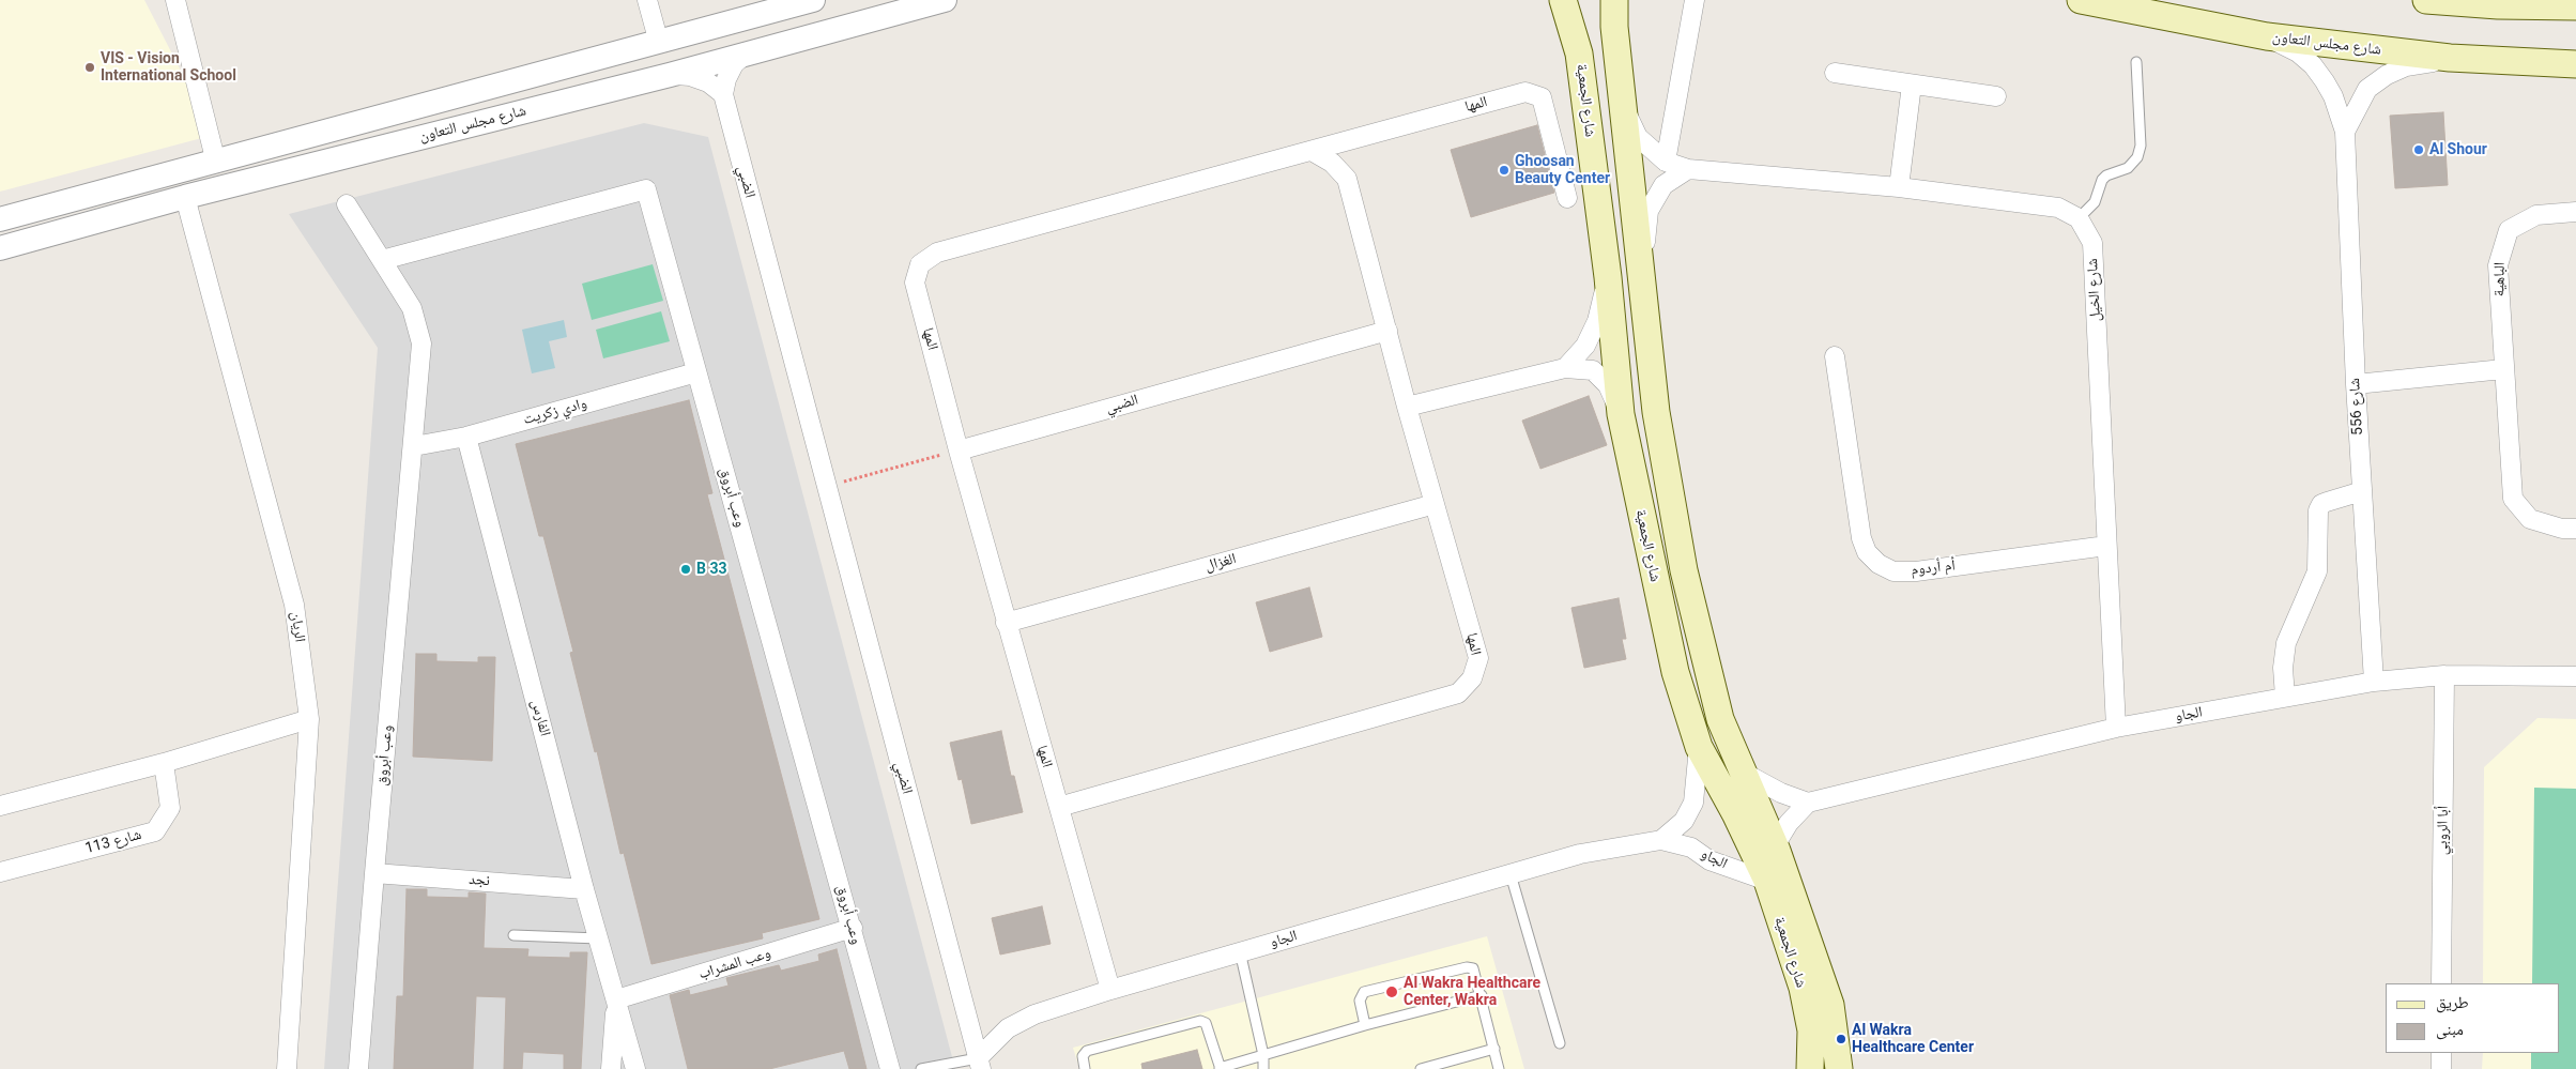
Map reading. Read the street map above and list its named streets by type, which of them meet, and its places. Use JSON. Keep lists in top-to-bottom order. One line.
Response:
{"streets":{"main road":["شارع مجلس التعاون","شارع الجمعية"],"street":["المها","الضبي","الباهية","شارع الخيل","شارع 556","وادي زكريت","وعب أبروق","الغزال","أم أردوم","الريان","الجاو","الفارس","أبا الروبي","شارع 113","نجد","وعب المشراب"]},"crossings":[["شارع مجلس التعاون","شارع 556"],["شارع مجلس التعاون","الريان"],["شارع الجمعية","الجاو"],["المها","الضبي"],["المها","الغزال"],["المها","الجاو"],["الضبي","الجاو"],["شارع الخيل","أم أردوم"],["شارع الخيل","الجاو"],["شارع 556","الجاو"],["وادي زكريت","وعب أبروق"],["وادي زكريت","الفارس"],["وعب أبروق","نجد"],["وعب أبروق","وعب المشراب"],["الجاو","أبا الروبي"],["الفارس","نجد"],["الفارس","وعب المشراب"]],"places":["VIS - Vision International School","Al Shour","Ghoosan Beauty Center","B 33","Al Wakra Healthcare Center, Wakra","Al Wakra Healthcare Center"],"legend":["طريق","مبنى"]}
